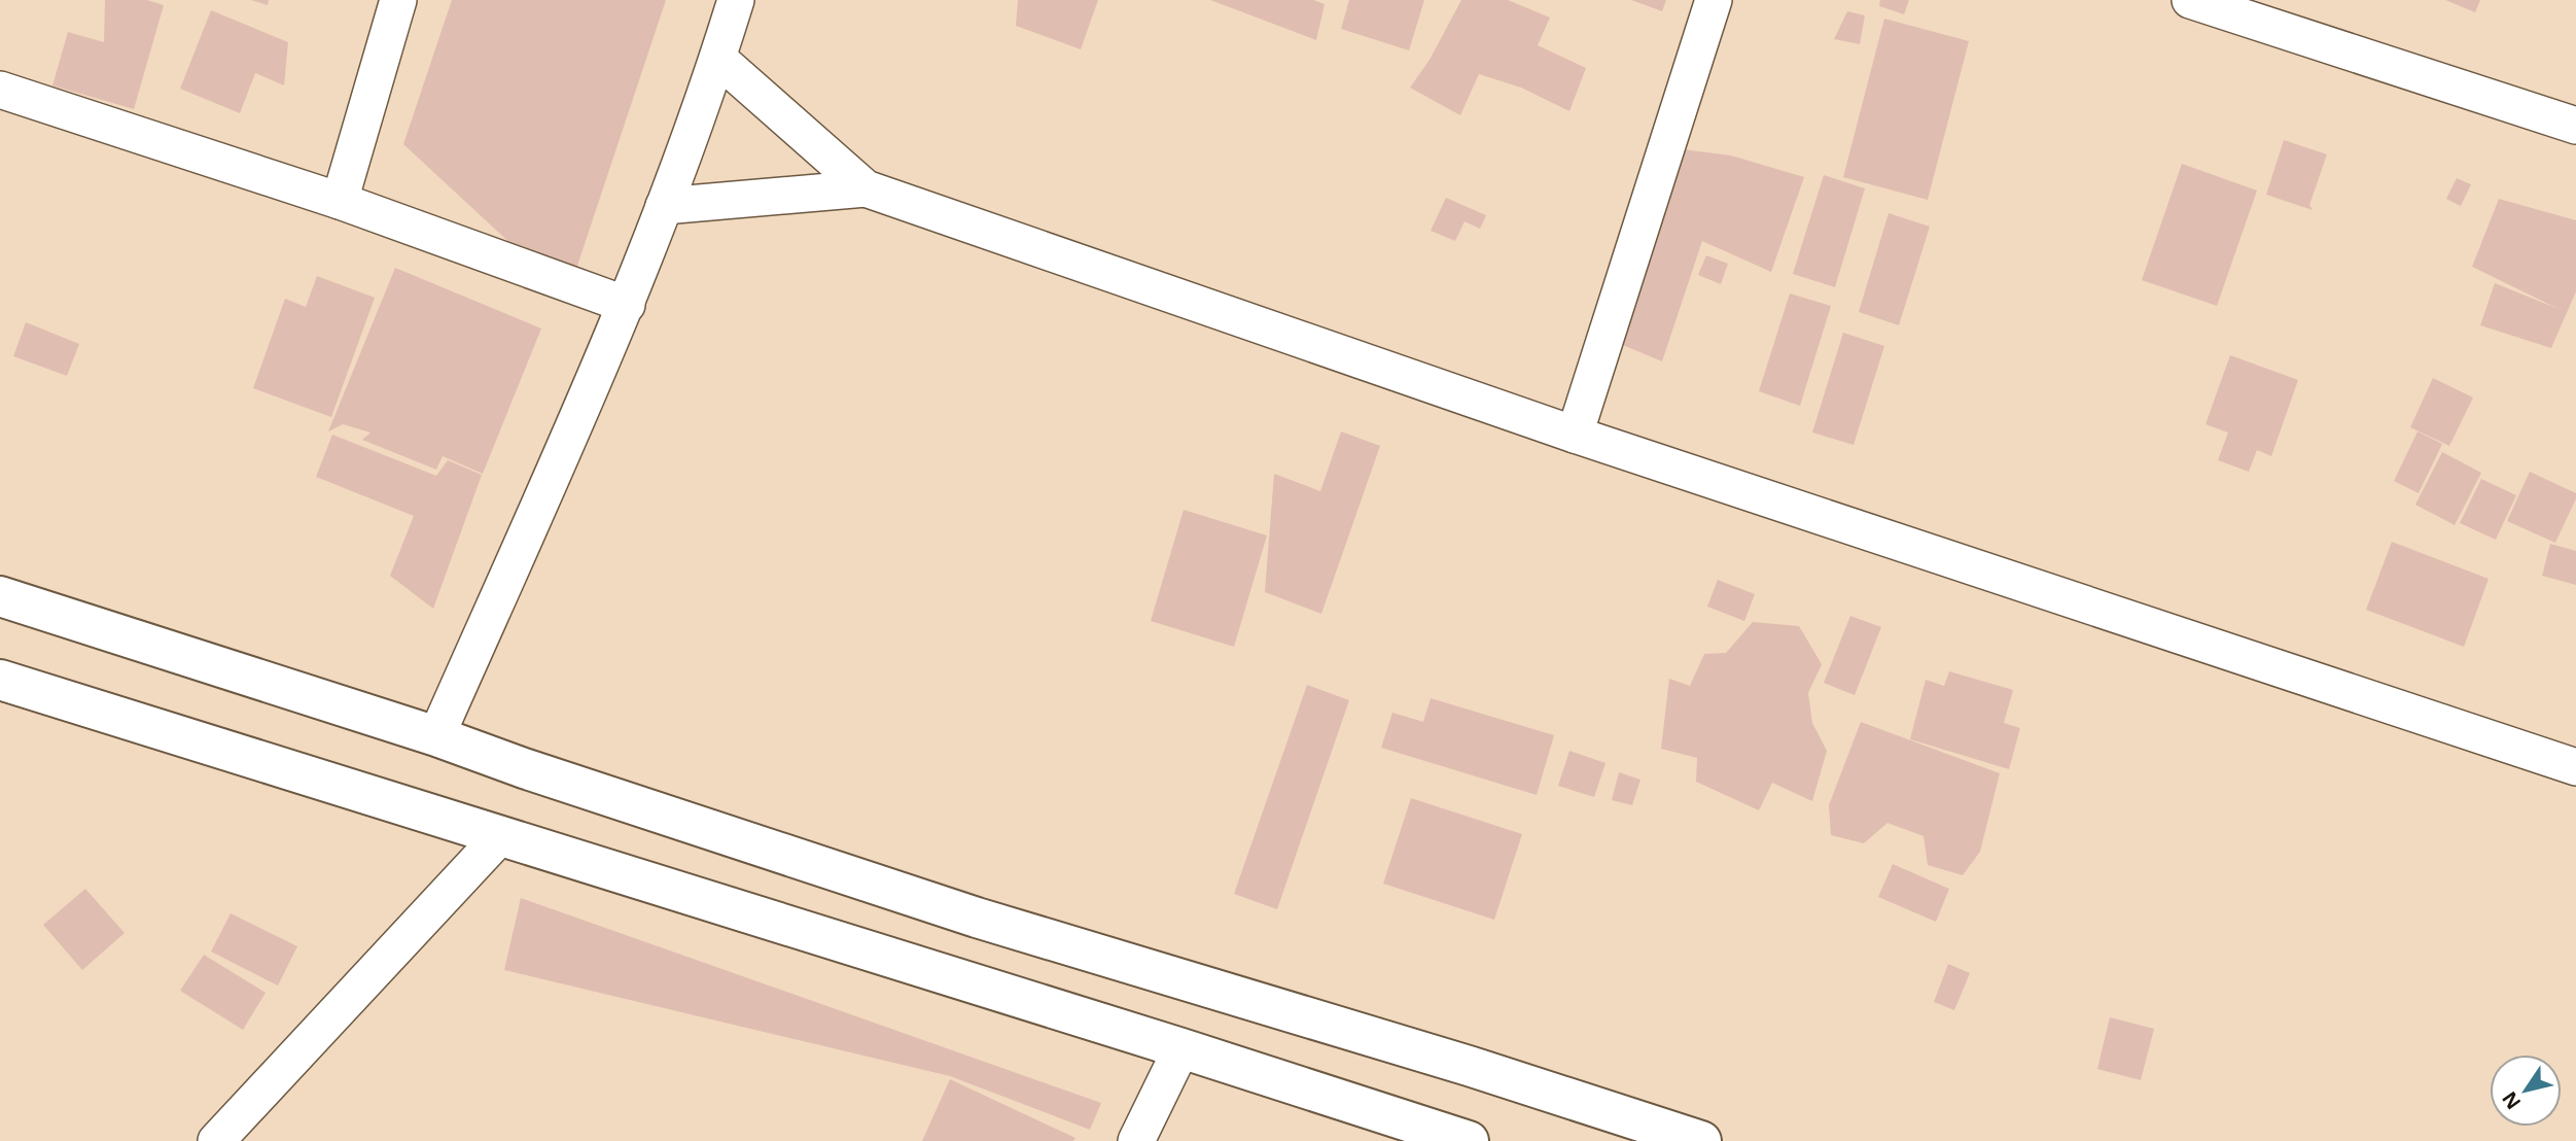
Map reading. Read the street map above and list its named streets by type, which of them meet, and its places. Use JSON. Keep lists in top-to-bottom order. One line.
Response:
{"north":"bottom left"}
